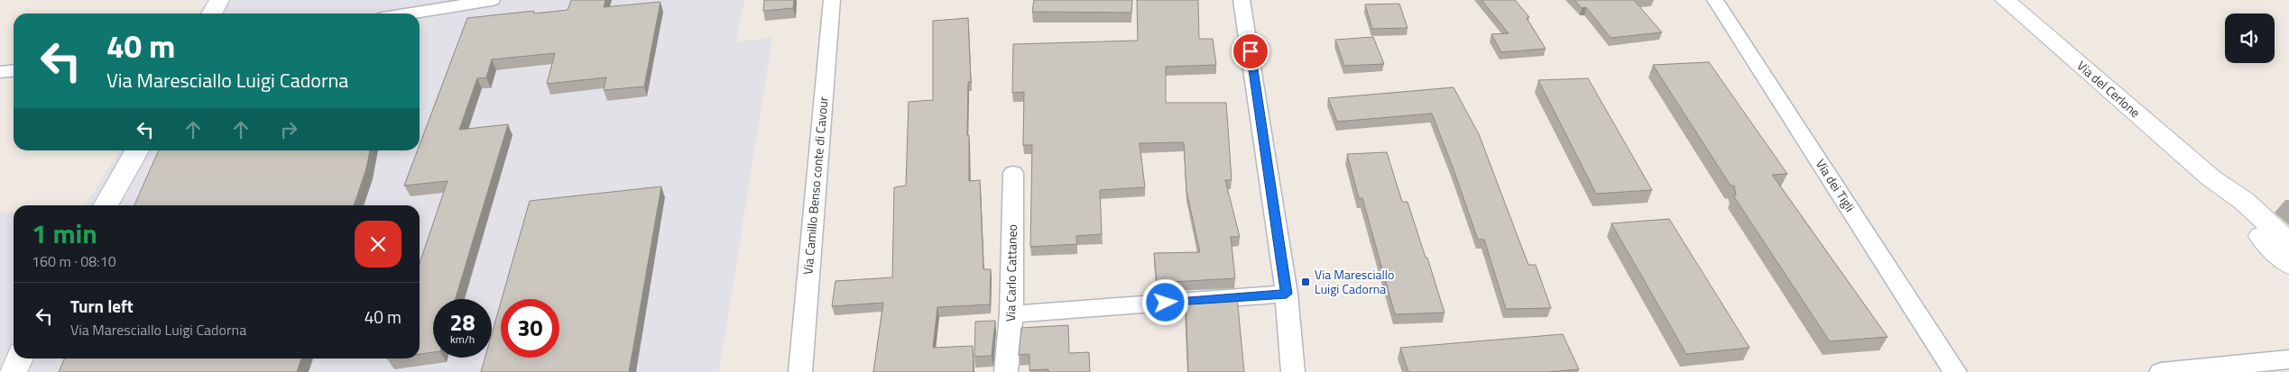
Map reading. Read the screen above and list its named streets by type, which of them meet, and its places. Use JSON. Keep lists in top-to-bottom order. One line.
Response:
{"streets":{"street":["Via del Cerlone","Via Camillo Benso conte di Cavour","Via dei Tigli","Via Carlo Cattaneo"]},"places":{"transit":["Via Maresciallo Luigi Cadorna"]},"page":{"turn":["40 m","Via Maresciallo Luigi Cadorna"],"heading":["1 min","160 m · 08:10"],"list":[{"name":"Turn left","note":"Via Maresciallo Luigi Cadorna","value":"40 m"}],"speed":"28 km/h","limit":"30"}}
